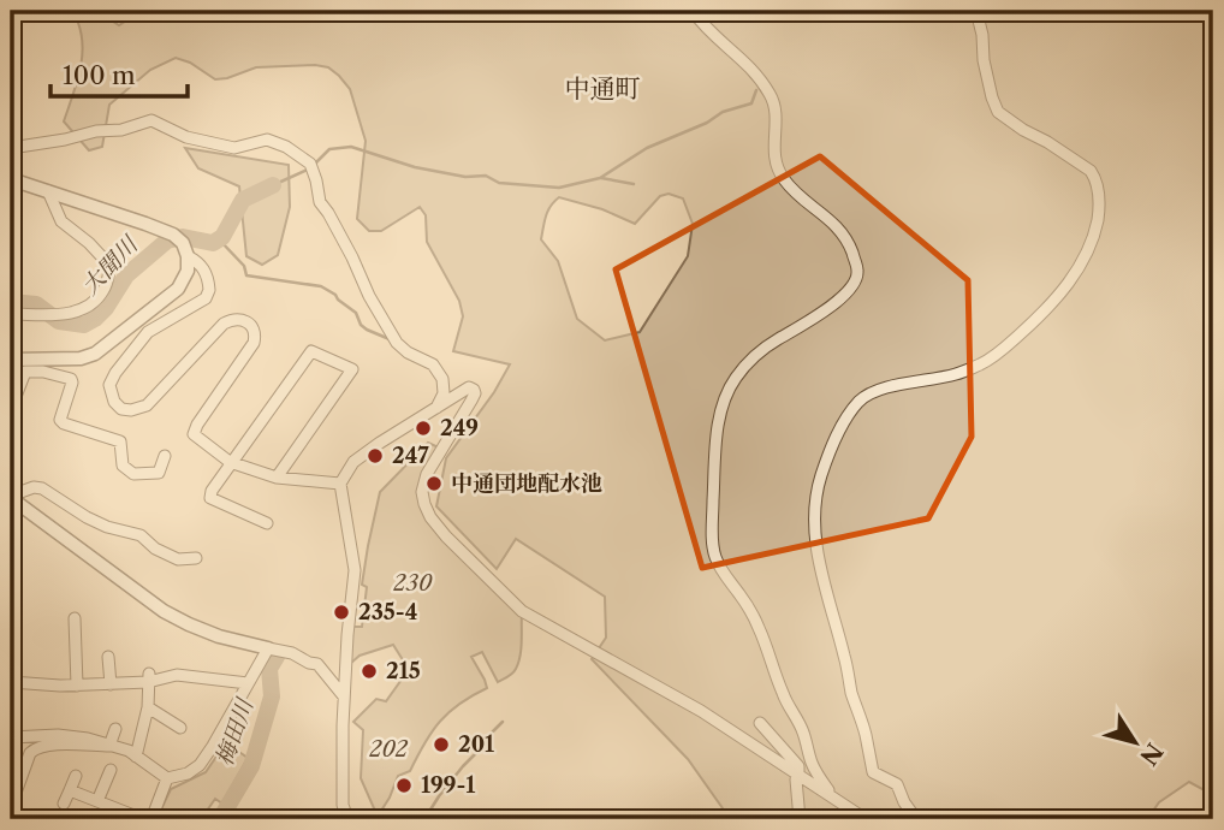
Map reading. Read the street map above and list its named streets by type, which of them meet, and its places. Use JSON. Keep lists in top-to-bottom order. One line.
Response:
{"districts":["中通町"],"water":["大聞川","梅田川"],"parks":["230","202"],"places":["249","247","中通団地配水池","235-4","215","201","199-1"],"scale_bar":"100 m","north":"bottom right"}
